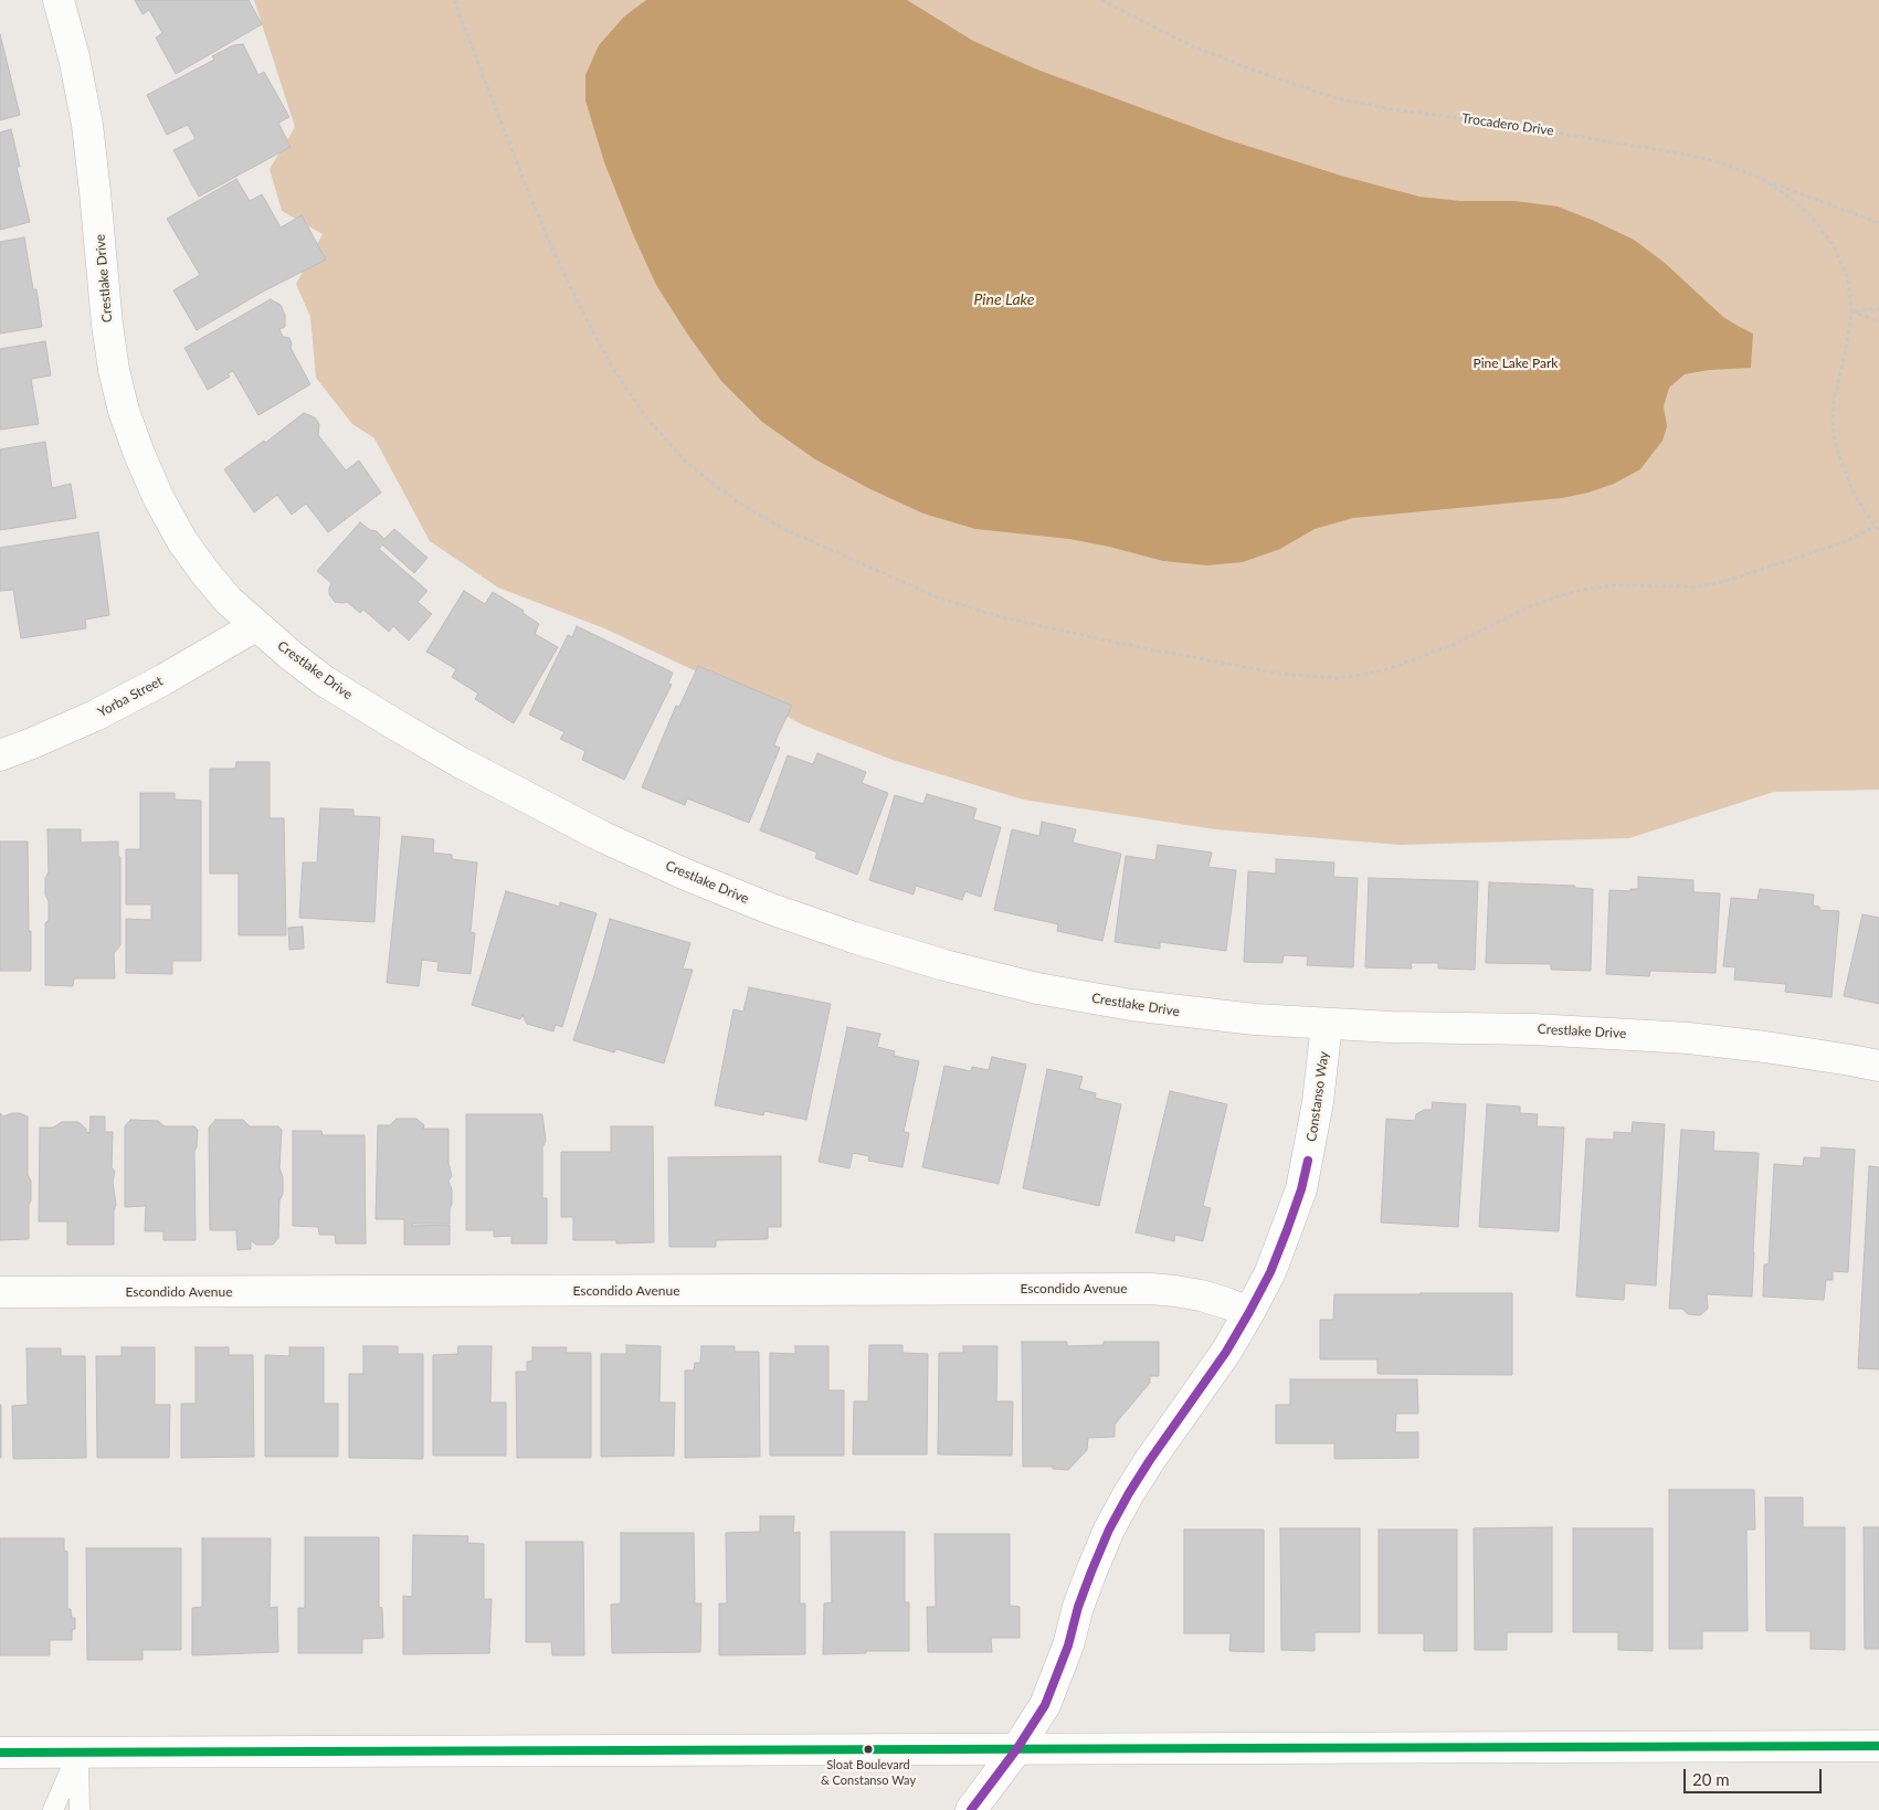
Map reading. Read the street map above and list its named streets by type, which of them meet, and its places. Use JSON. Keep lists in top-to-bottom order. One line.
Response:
{"streets":{"street":["Crestlake Drive","Yorba Street","Constanso Way","Escondido Avenue"],"path":["Trocadero Drive"]},"crossings":[["Crestlake Drive","Yorba Street"],["Crestlake Drive","Constanso Way"],["Constanso Way","Escondido Avenue"]],"water":["Pine Lake"],"parks":["Pine Lake Park"],"places":["Sloat Boulevard & Constanso Way"],"scale_bar":"20 m"}
